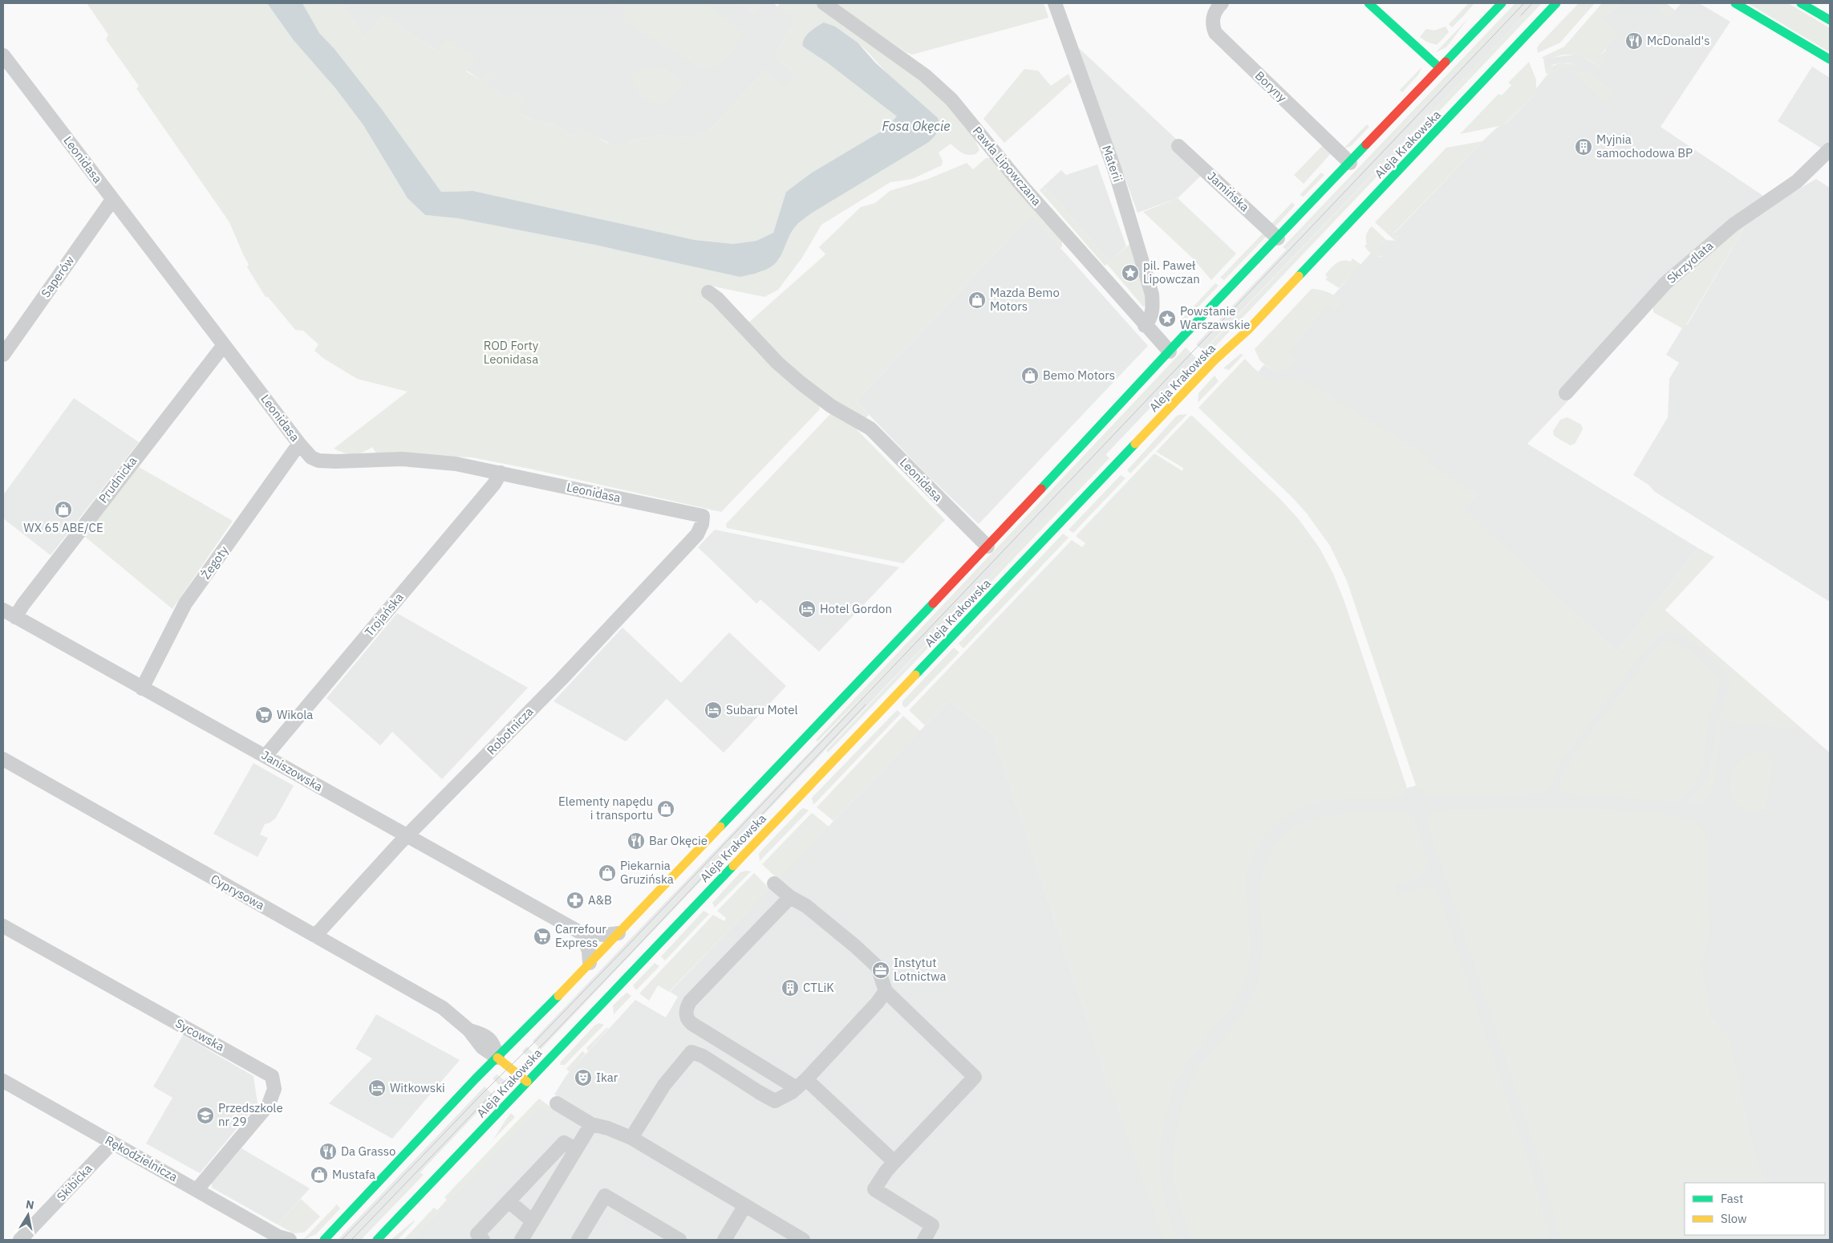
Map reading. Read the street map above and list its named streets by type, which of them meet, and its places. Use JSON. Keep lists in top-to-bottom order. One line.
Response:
{"streets":{"main road":["Aleja Krakowska"],"street":["Boryny","Leonidasa","Materii","Pawła Lipowczana","Jamińska","Skrzydlata","Saperów","Prudnicka","Żegoty","Trojańska","Robotnicza","Janiszowska","Cyprysowa","Sycowska","Rękodzielnicza","Skibicka"]},"crossings":[["Boryny","Aleja Krakowska"],["Aleja Krakowska","Leonidasa"],["Aleja Krakowska","Pawła Lipowczana"],["Aleja Krakowska","Jamińska"],["Aleja Krakowska","Janiszowska"],["Aleja Krakowska","Cyprysowa"],["Leonidasa","Saperów"],["Leonidasa","Prudnicka"],["Leonidasa","Żegoty"],["Leonidasa","Trojańska"],["Leonidasa","Robotnicza"],["Materii","Pawła Lipowczana"],["Prudnicka","Janiszowska"],["Żegoty","Janiszowska"],["Trojańska","Janiszowska"],["Robotnicza","Janiszowska"],["Robotnicza","Cyprysowa"],["Sycowska","Rękodzielnicza"],["Rękodzielnicza","Skibicka"]],"water":["Fosa Okęcie"],"parks":["ROD Forty Leonidasa"],"places":{"restaurant":["McDonald's","Bar Okęcie","Da Grasso"],"building":["Myjnia samochodowa BP","CTLiK"],"place":["pil. Paweł Lipowczan","Powstanie Warszawskie"],"shop":["Mazda Bemo Motors","Bemo Motors","WX 65 ABE/CE","Elementy napędu i transportu","Piekarnia Gruzińska","Mustafa"],"hotel":["Hotel Gordon","Subaru Motel","Witkowski"],"supermarket":["Wikola","Carrefour Express"],"pharmacy":["A&B"],"office":["Instytut Lotnictwa"],"theatre":["Ikar"],"school or university":["Przedszkole nr 29"]},"legend":["Fast","Slow"],"north":"top"}
